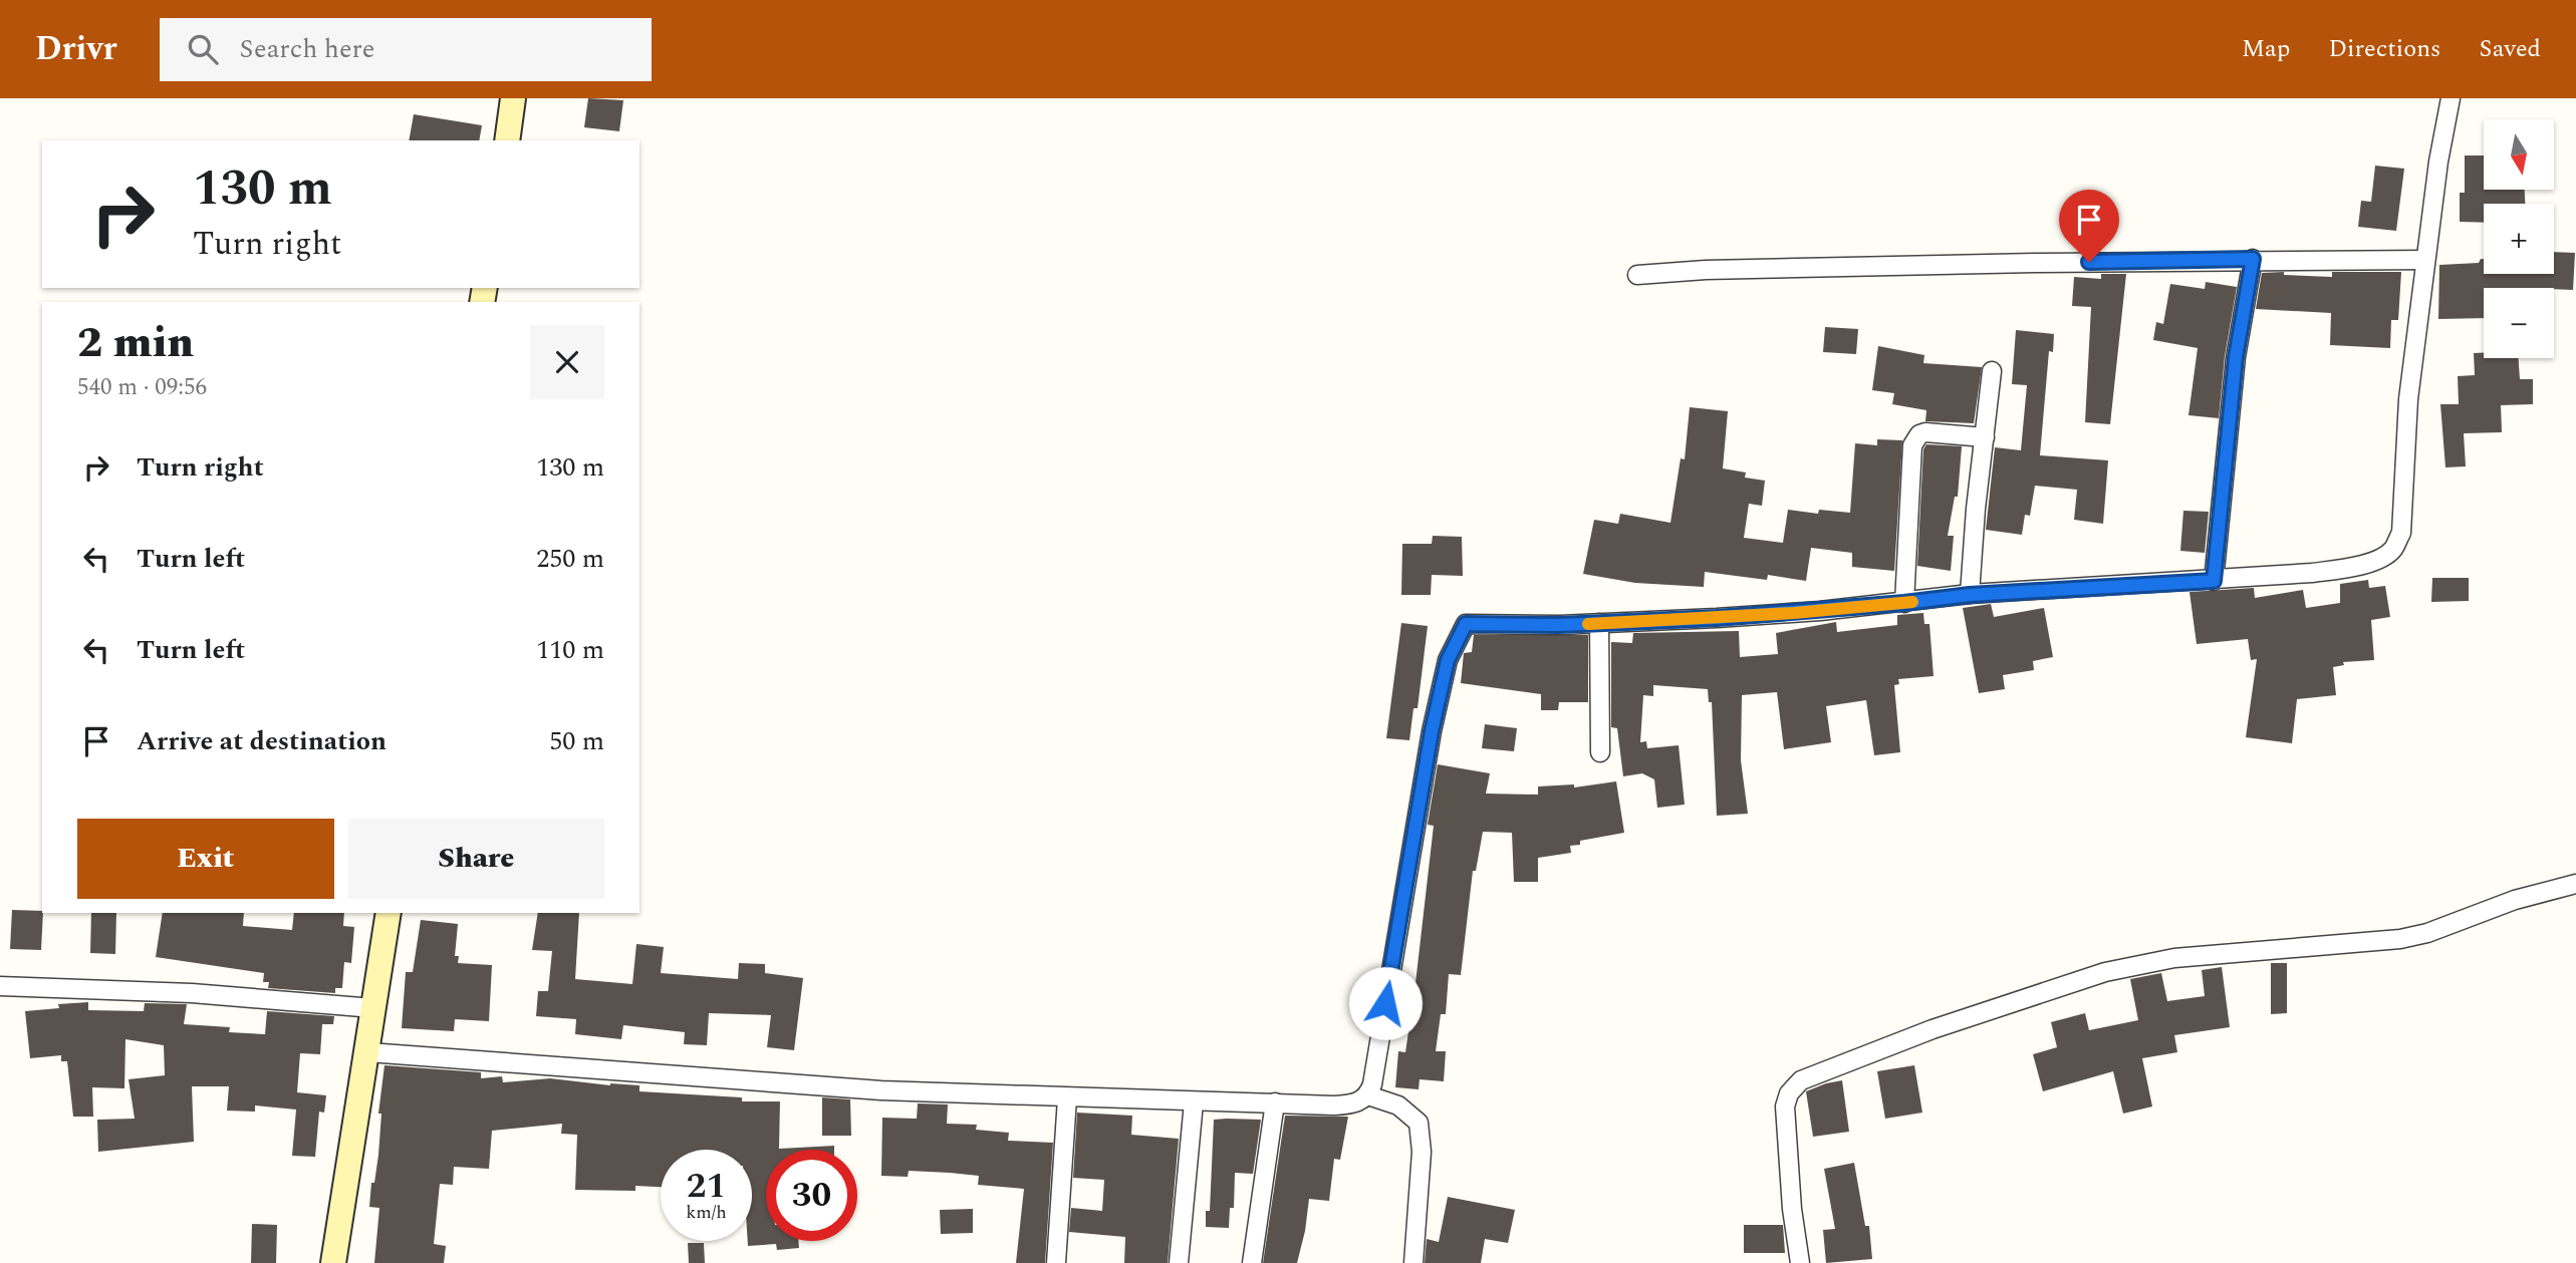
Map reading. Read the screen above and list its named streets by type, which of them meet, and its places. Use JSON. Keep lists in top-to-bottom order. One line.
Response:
{"north":"bottom","page":{"header":"Drivr","search":"Search here","nav":["Map","Directions","Saved"],"map_buttons":["+","−"],"turn":["130 m","Turn right"],"heading":["2 min","540 m · 09:56"],"list":[{"name":"Turn right","value":"130 m"},{"name":"Turn left","value":"250 m"},{"name":"Turn left","value":"110 m"},{"name":"Arrive at destination","value":"50 m"}],"buttons":["Exit","Share"],"speed":"21 km/h","limit":"30"}}
